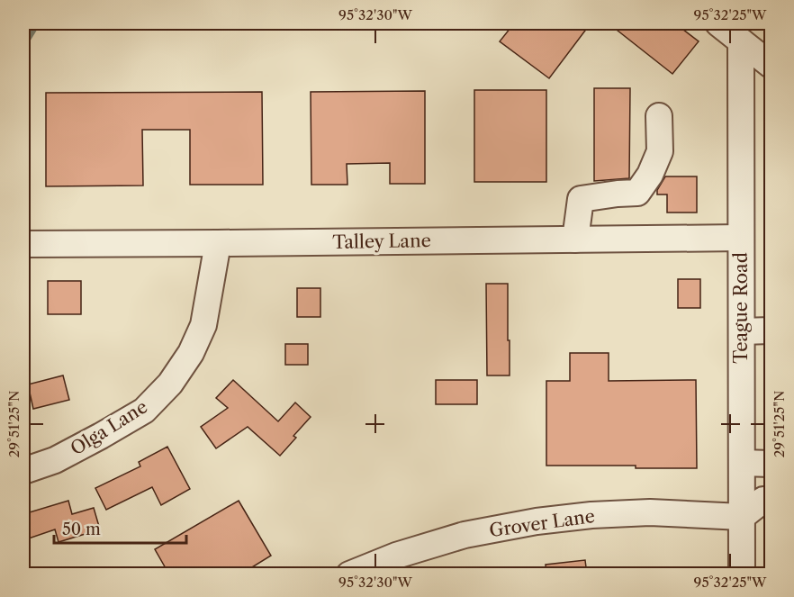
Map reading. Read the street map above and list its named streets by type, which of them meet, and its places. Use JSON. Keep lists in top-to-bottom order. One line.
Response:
{"streets":{"street":["Talley Lane","Teague Road","Olga Lane","Grover Lane"]},"crossings":[["Talley Lane","Teague Road"],["Talley Lane","Olga Lane"],["Teague Road","Grover Lane"]],"scale_bar":"50 m","coordinates":["95°32'30\"W","95°32'25\"W","29°51'25\"N"]}
